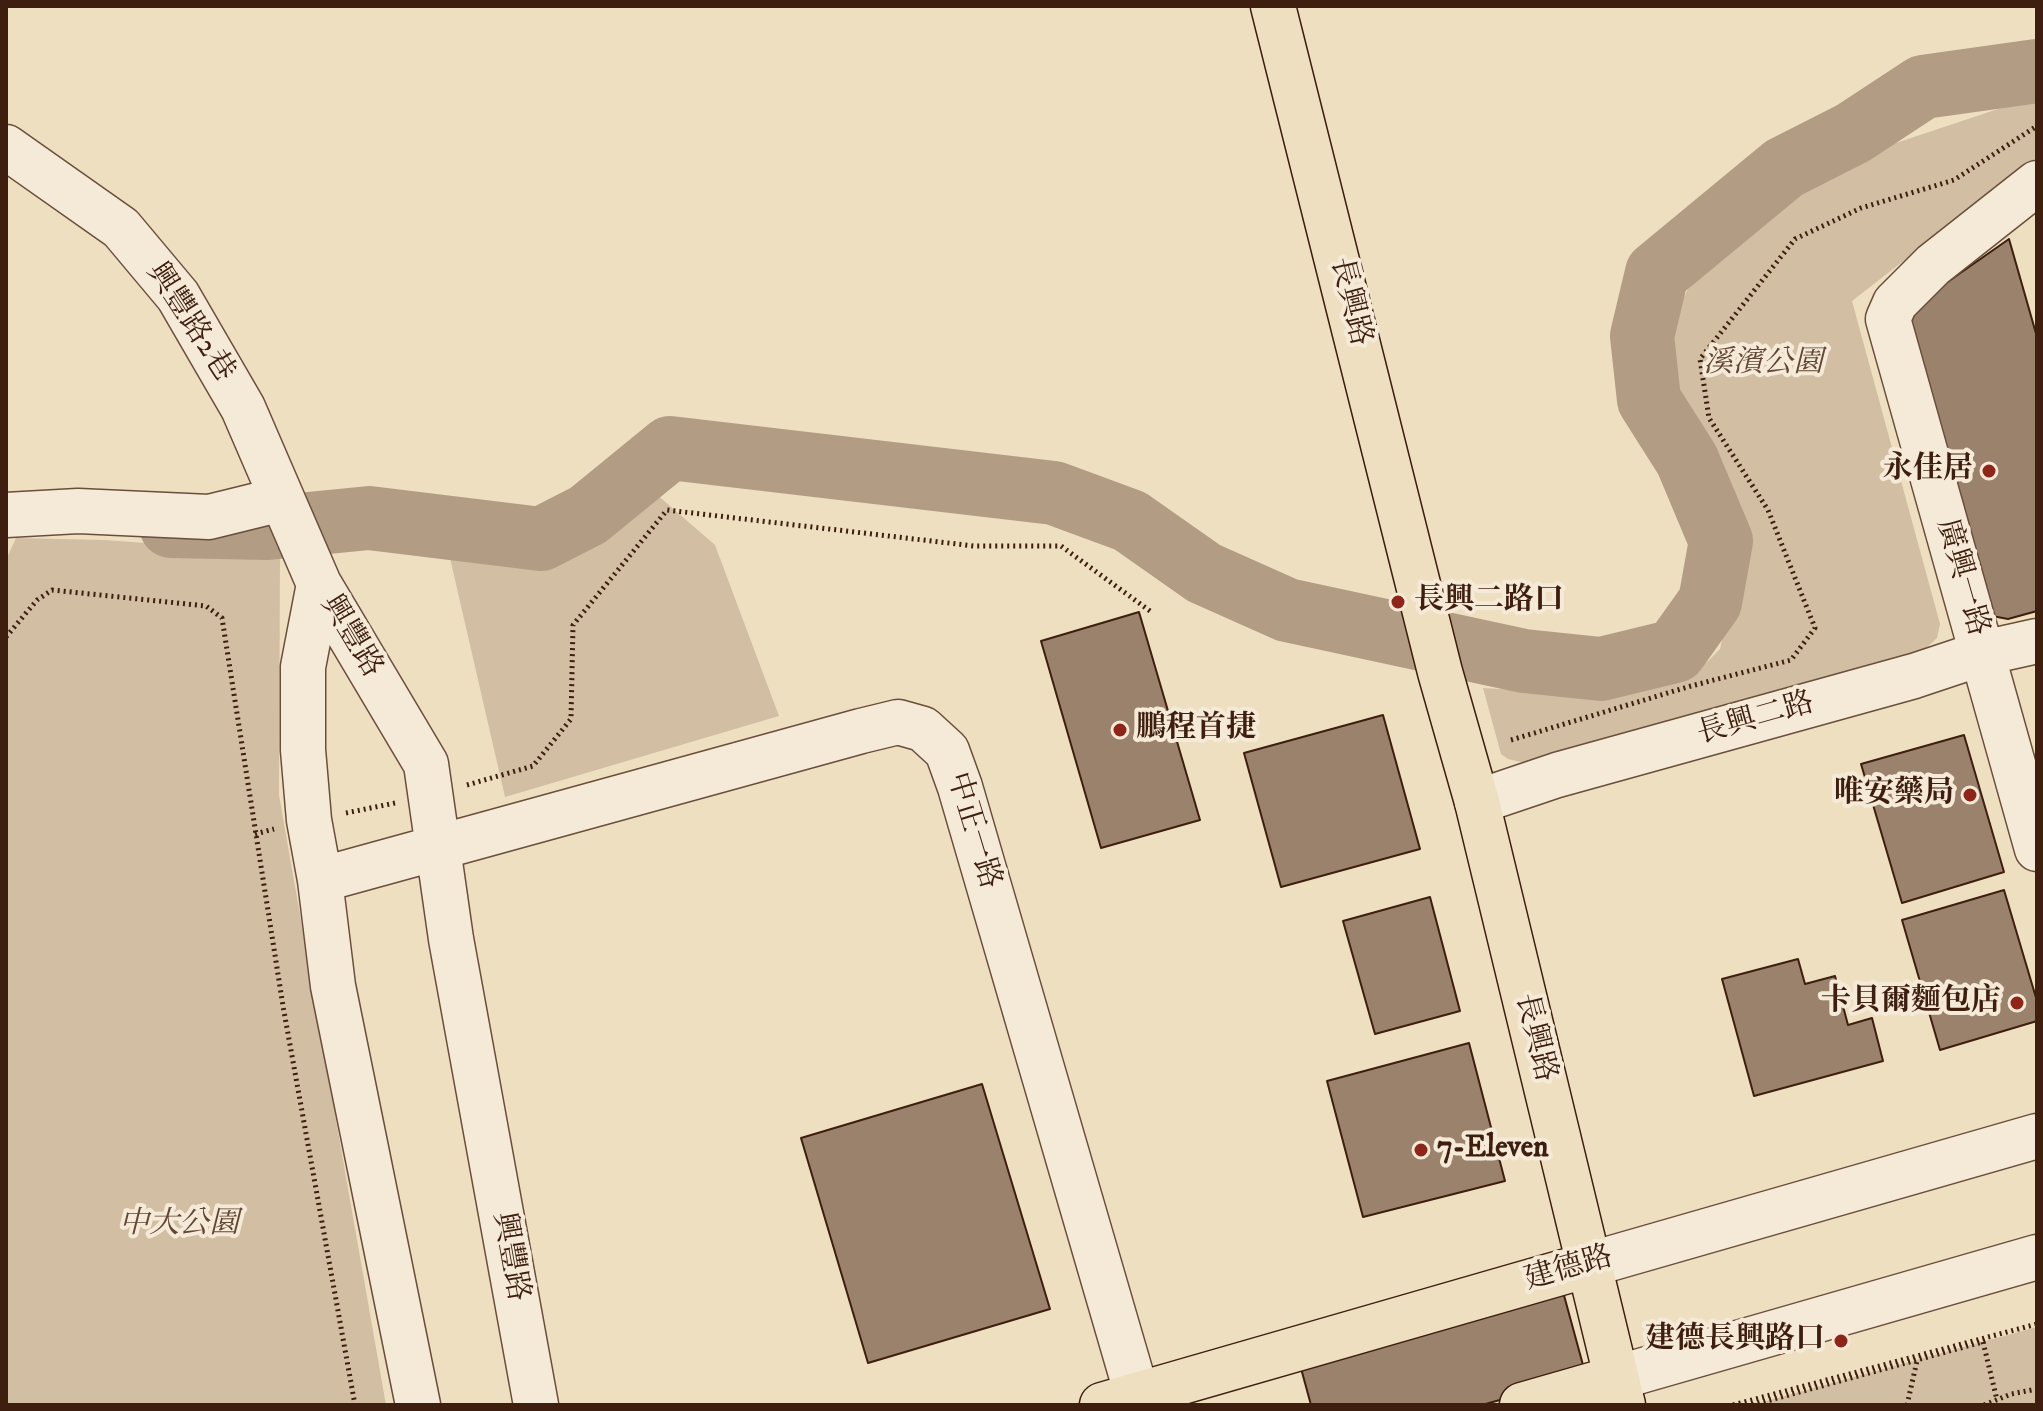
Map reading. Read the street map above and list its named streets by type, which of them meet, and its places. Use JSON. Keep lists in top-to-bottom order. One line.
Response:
{"streets":{"main road":["長興路","建德路"],"street":["興豐路2巷","廣興一路","興豐路","長興二路","中正一路"]},"crossings":[["長興路","長興二路"],["長興路","建德路"],["興豐路2巷","興豐路"],["廣興一路","長興二路"],["興豐路","中正一路"],["中正一路","建德路"]],"parks":["溪濱公園","中大公園"],"places":["永佳居","長興二路口","鵬程首捷","唯安藥局","卡貝爾麵包店","7-Eleven","建德長興路口"]}
